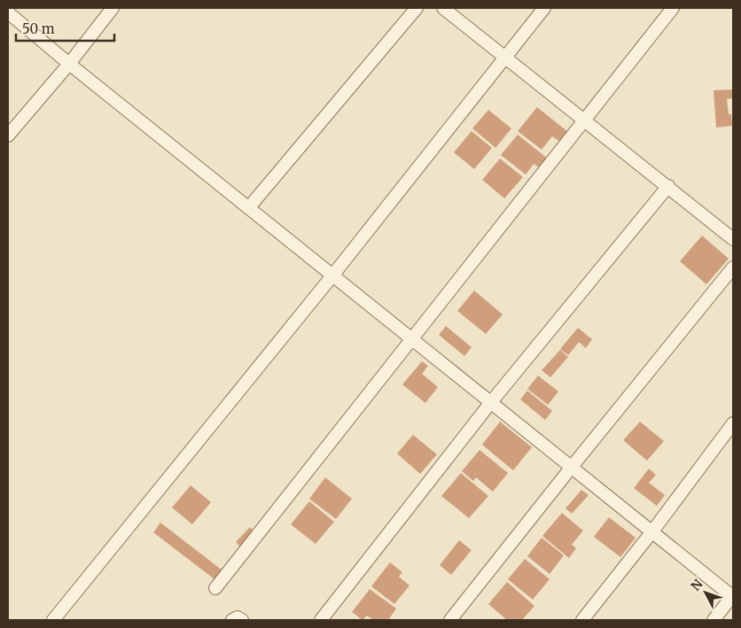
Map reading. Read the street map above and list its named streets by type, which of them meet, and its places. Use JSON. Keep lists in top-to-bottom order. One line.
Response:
{"scale_bar":"50 m","north":"top left"}
